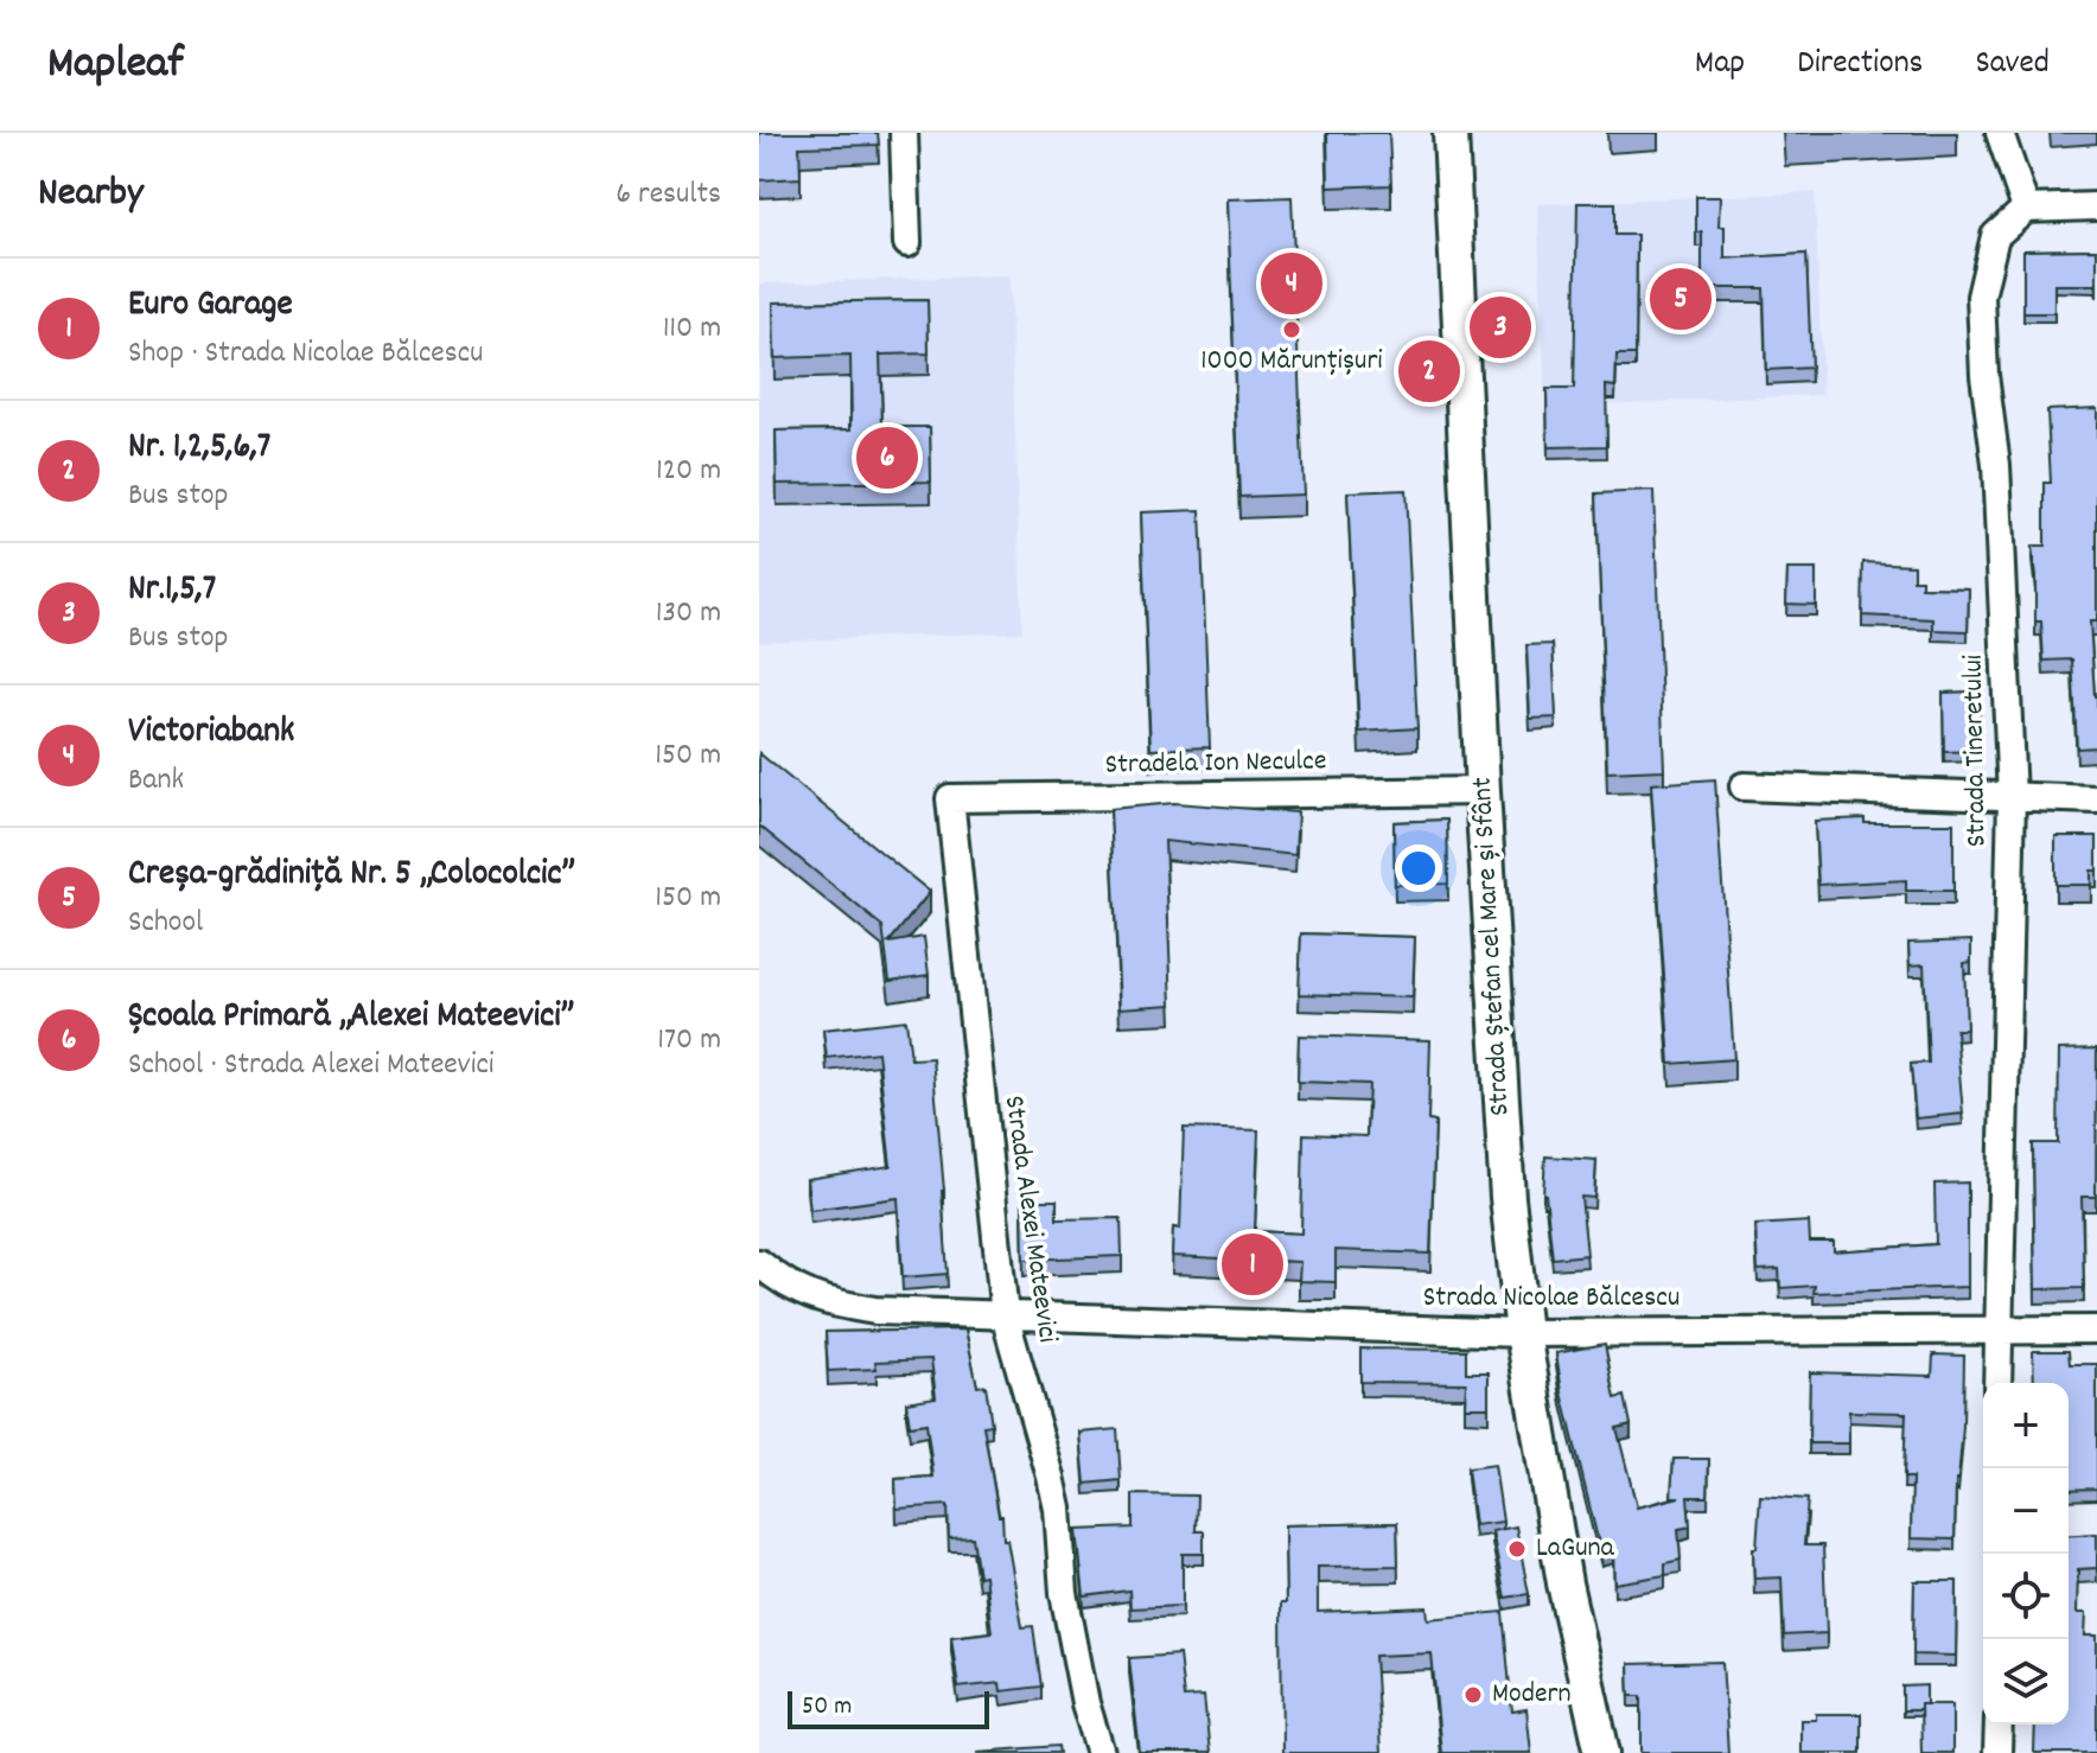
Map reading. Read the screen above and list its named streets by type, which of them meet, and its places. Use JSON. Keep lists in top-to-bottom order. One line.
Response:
{"streets":{"main road":["Strada Ștefan cel Mare și Sfânt"],"street":["Strada Tineretului","Stradela Ion Neculce","Strada Alexei Mateevici","Strada Nicolae Bălcescu"]},"crossings":[["Strada Tineretului","Strada Nicolae Bălcescu"],["Stradela Ion Neculce","Strada Ștefan cel Mare și Sfânt"],["Stradela Ion Neculce","Strada Alexei Mateevici"],["Strada Ștefan cel Mare și Sfânt","Strada Nicolae Bălcescu"],["Strada Alexei Mateevici","Strada Nicolae Bălcescu"]],"places":["1000 Mărunțișuri","LaGuna","Modern"],"scale_bar":"50 m","page":{"header":"Mapleaf","nav":["Map","Directions","Saved"],"heading":["Nearby","6 results"],"pins":["4","5","3","2","6","1"],"list":[{"mark":"1","name":"Euro Garage","note":"Shop · Strada Nicolae Bălcescu","value":"110 m"},{"mark":"2","name":"Nr. 1,2,5,6,7","note":"Bus stop","value":"120 m"},{"mark":"3","name":"Nr.1,5,7","note":"Bus stop","value":"130 m"},{"mark":"4","name":"Victoriabank","note":"Bank","value":"150 m"},{"mark":"5","name":"Creșa-grădiniță Nr. 5 „Colocolcic”","note":"School","value":"150 m"},{"mark":"6","name":"Școala Primară „Alexei Mateevici”","note":"School · Strada Alexei Mateevici","value":"170 m"}],"map_buttons":["+","−"],"scale":"50 m"}}
